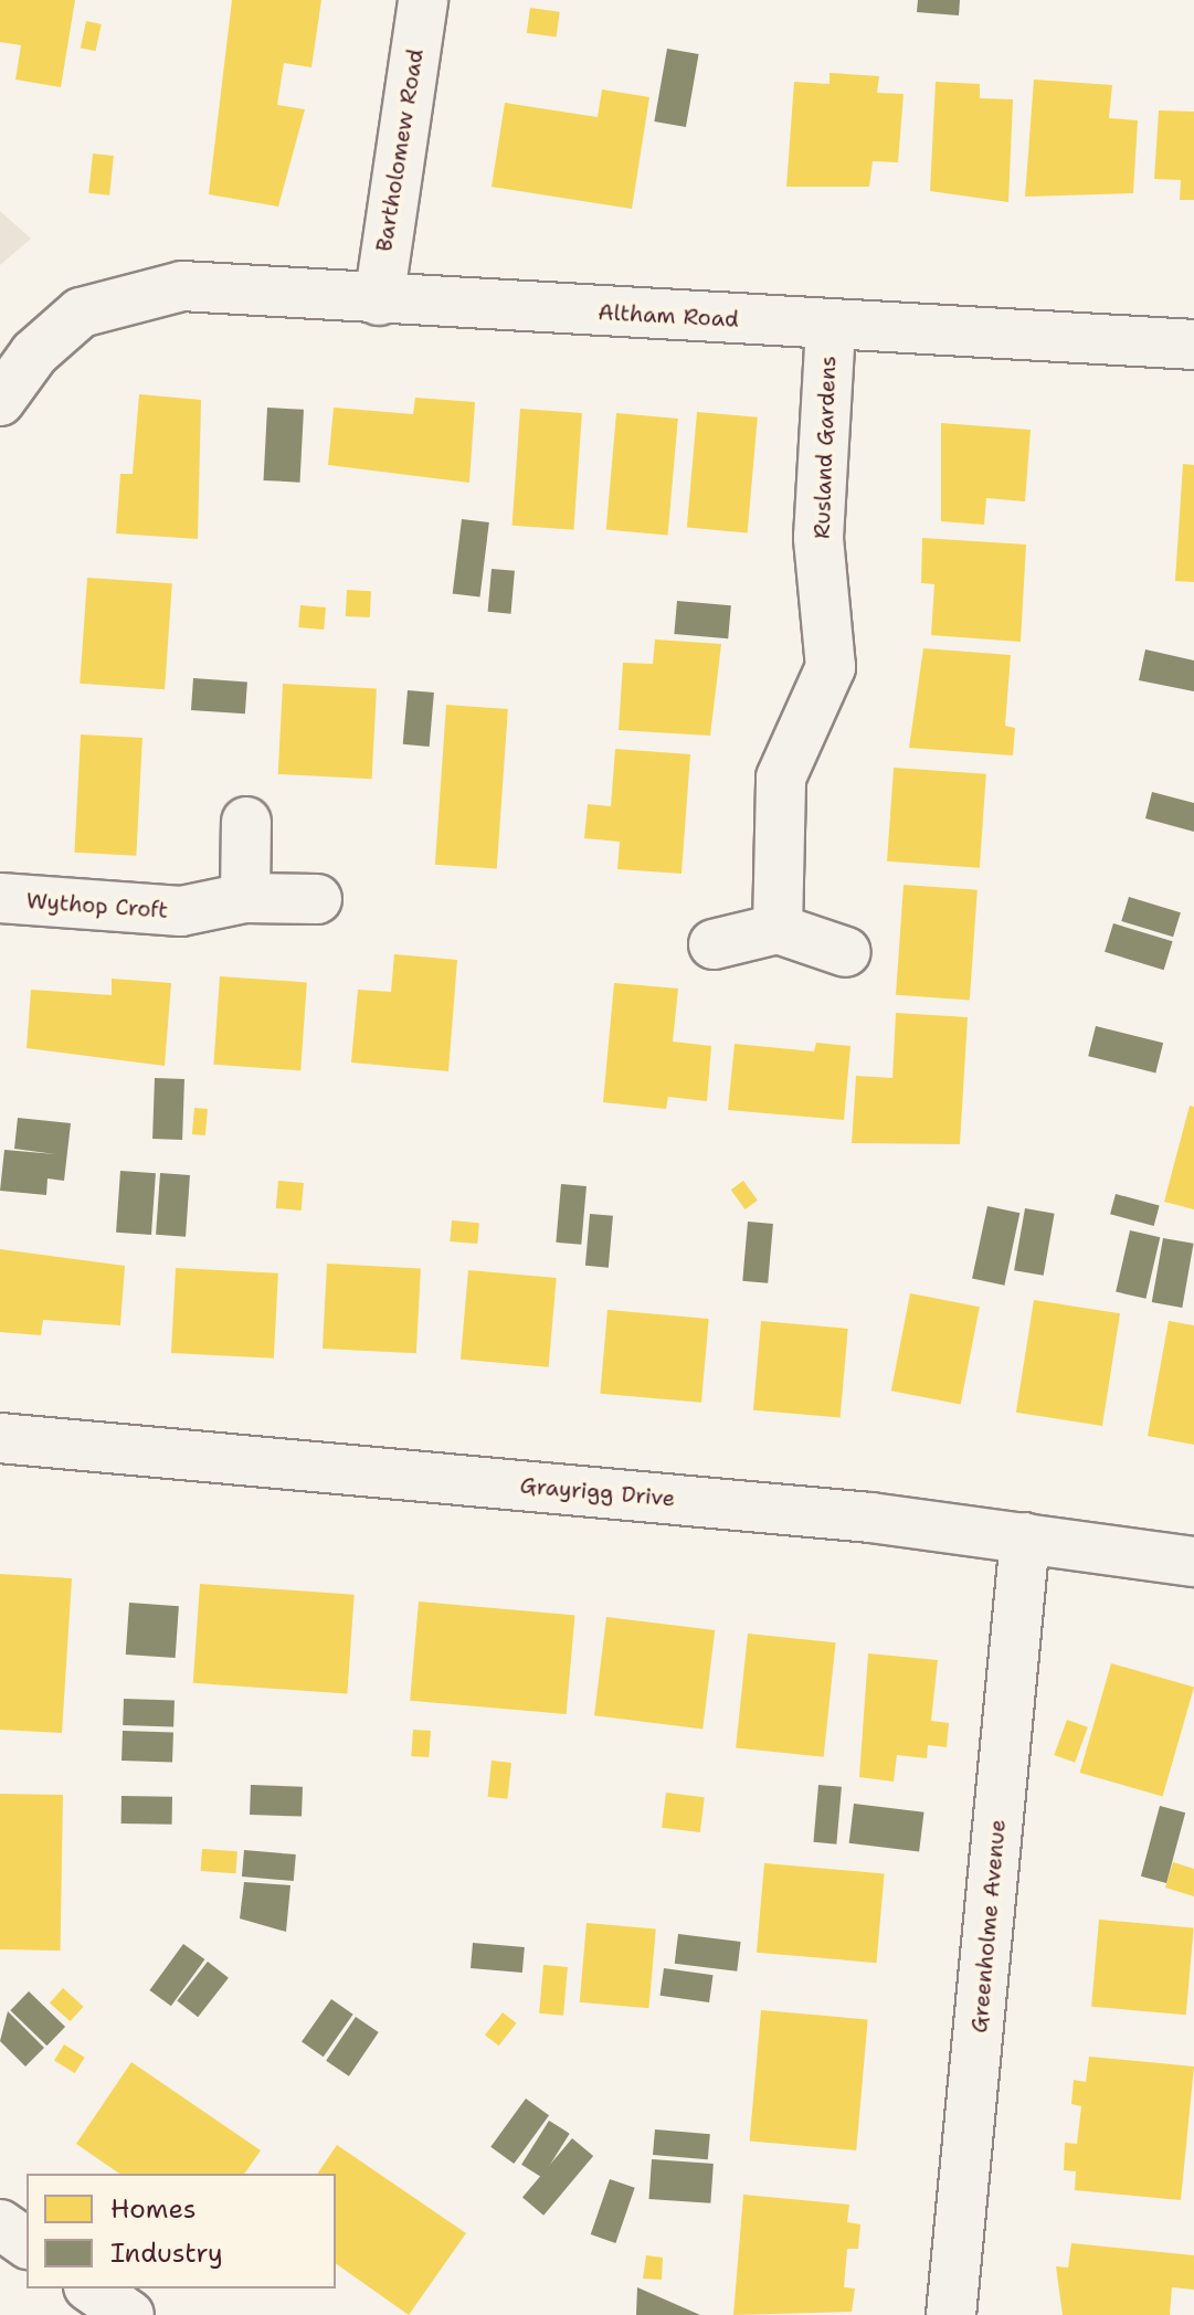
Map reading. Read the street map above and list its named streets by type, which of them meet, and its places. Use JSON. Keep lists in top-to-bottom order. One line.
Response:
{"streets":{"street":["Bartholomew Road","Altham Road","Rusland Gardens","Wythop Croft","Grayrigg Drive","Greenholme Avenue"]},"crossings":[["Bartholomew Road","Altham Road"],["Altham Road","Rusland Gardens"],["Grayrigg Drive","Greenholme Avenue"]],"legend":["Homes","Industry"]}
